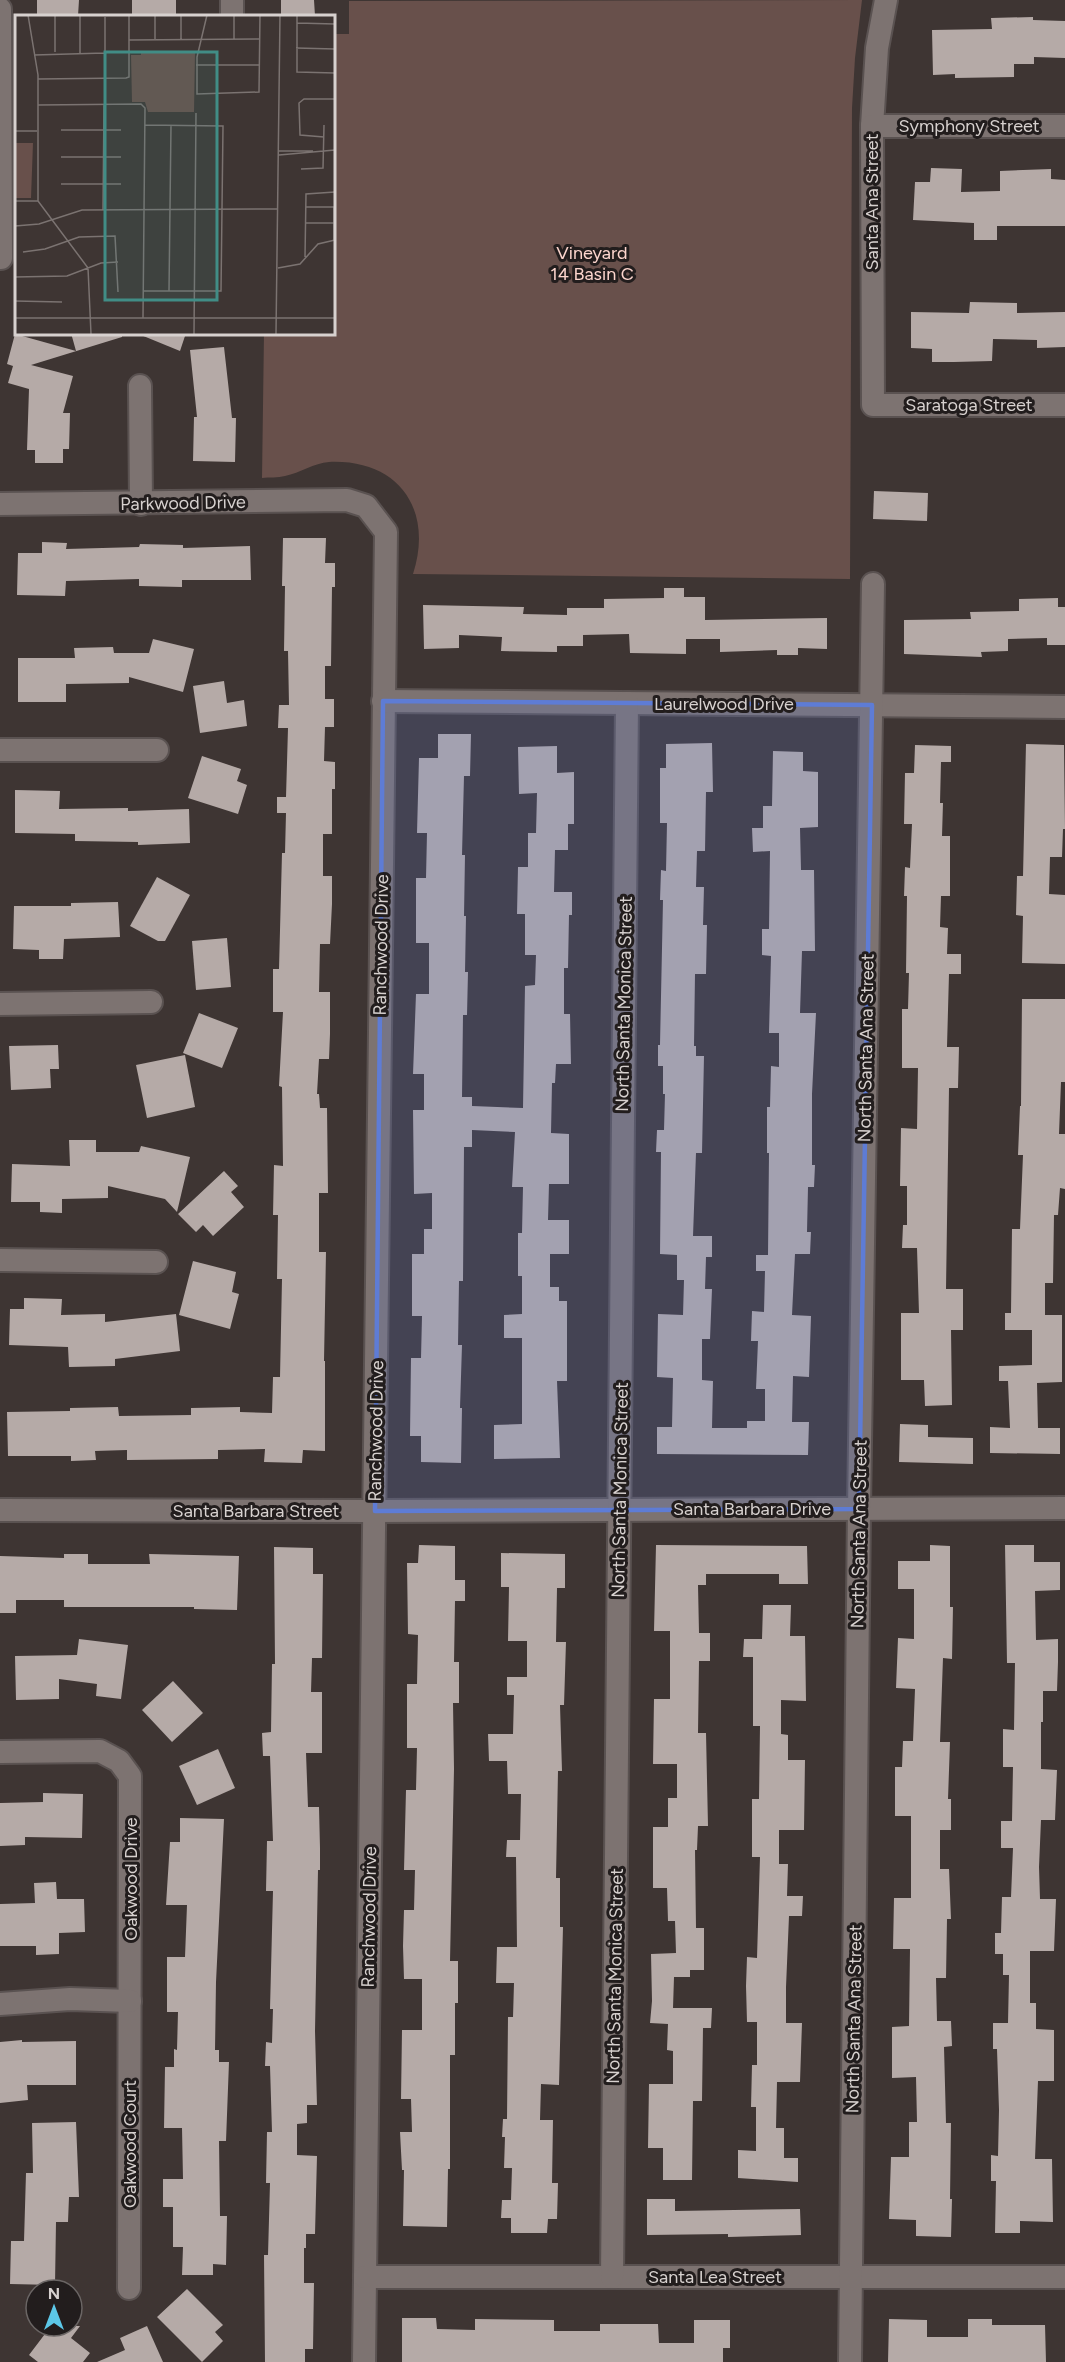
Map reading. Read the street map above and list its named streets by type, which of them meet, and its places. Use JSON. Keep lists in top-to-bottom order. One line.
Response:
{"streets":{"street":["Symphony Street","Santa Ana Street","Saratoga Street","Parkwood Drive","Laurelwood Drive","Ranchwood Drive","North Santa Monica Street","North Santa Ana Street","Santa Barbara Drive","Santa Barbara Street","Oakwood Drive","Oakwood Court","Santa Lea Street"]},"crossings":[["Symphony Street","Santa Ana Street"],["Santa Ana Street","Saratoga Street"],["Parkwood Drive","Ranchwood Drive"],["Laurelwood Drive","Ranchwood Drive"],["Laurelwood Drive","North Santa Monica Street"],["Laurelwood Drive","North Santa Ana Street"],["Ranchwood Drive","Santa Barbara Street"],["Ranchwood Drive","Santa Lea Street"],["North Santa Monica Street","Santa Barbara Drive"],["North Santa Monica Street","Santa Barbara Street"],["North Santa Monica Street","Santa Lea Street"],["North Santa Ana Street","Santa Barbara Drive"],["North Santa Ana Street","Santa Lea Street"],["Santa Barbara Drive","Santa Barbara Street"],["Oakwood Drive","Oakwood Court"]],"parks":["Vineyard 14 Basin C"],"north":"top"}
